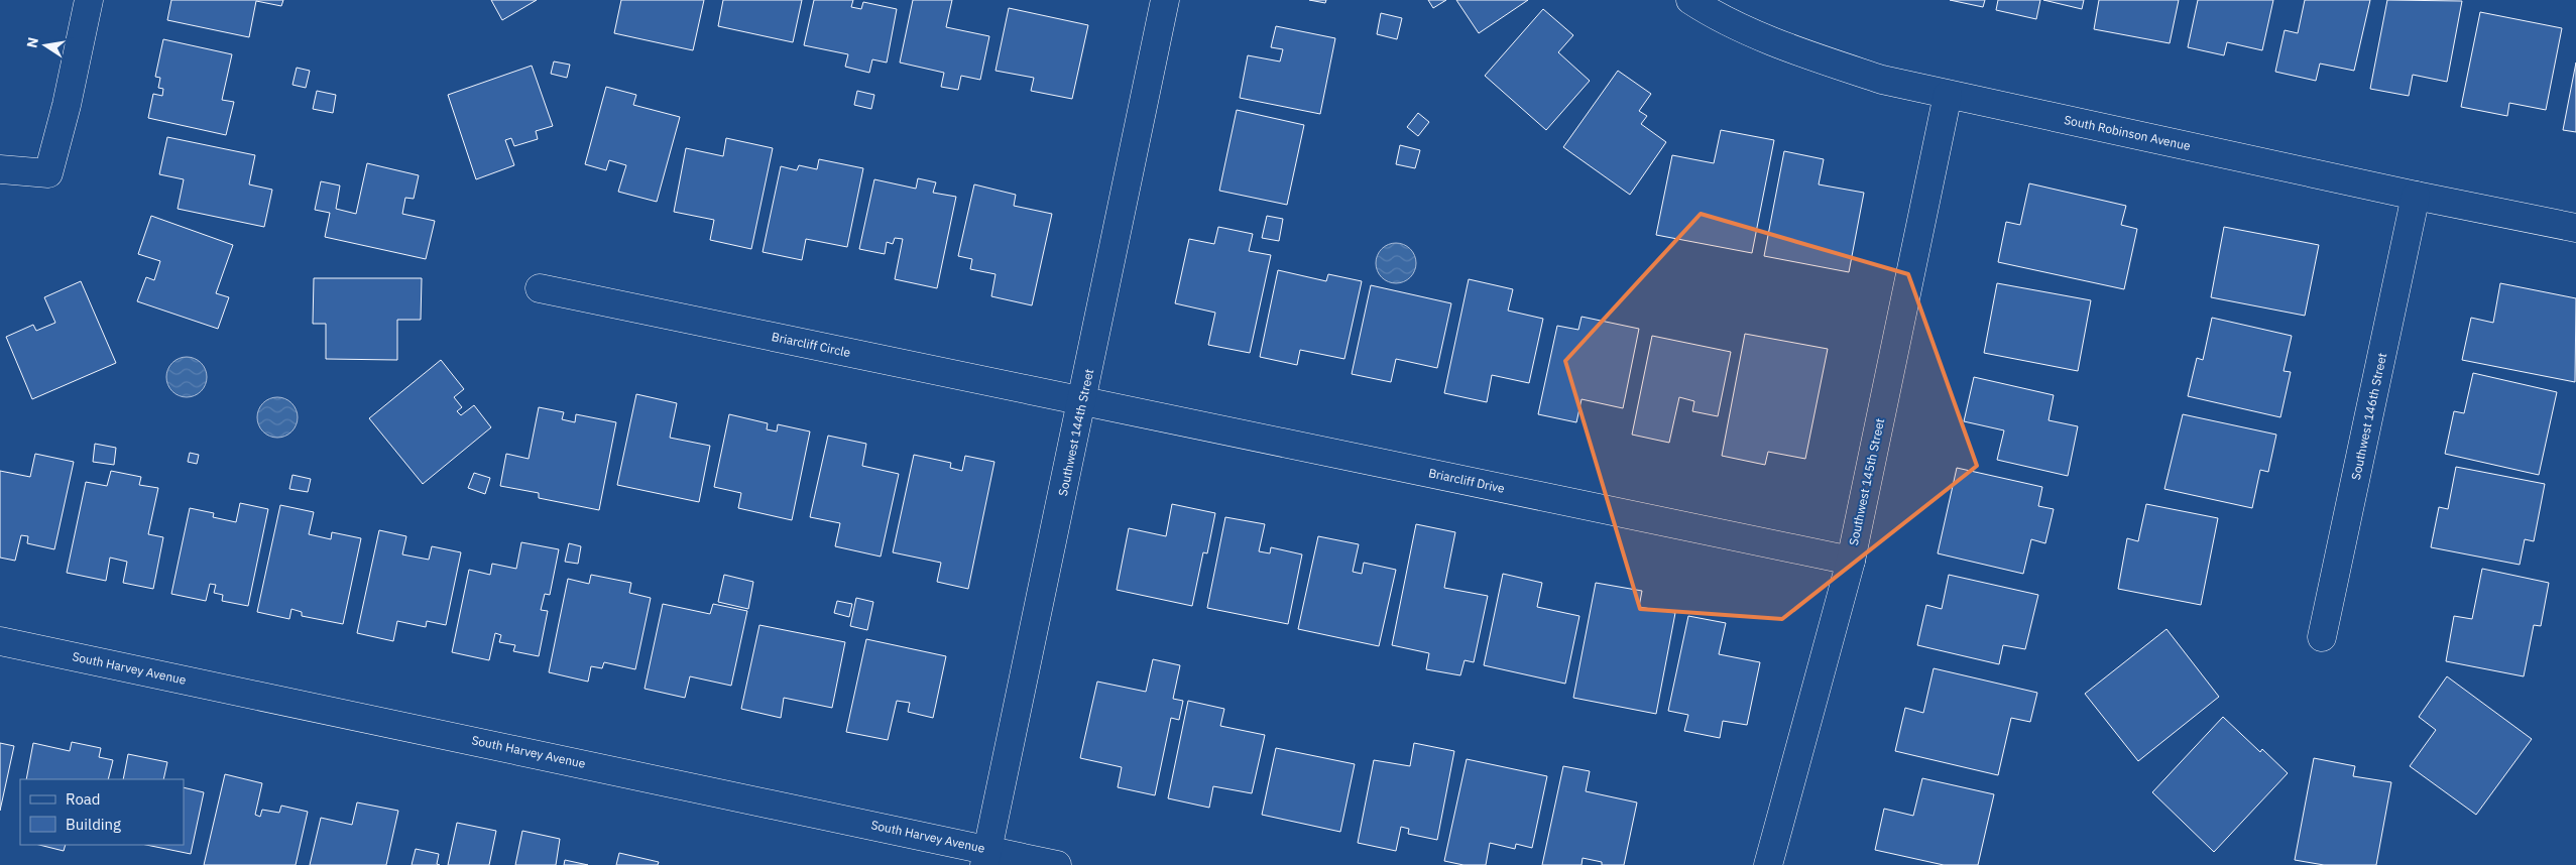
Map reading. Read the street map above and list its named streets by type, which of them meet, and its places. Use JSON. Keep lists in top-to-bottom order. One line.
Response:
{"streets":{"street":["South Robinson Avenue","Briarcliff Circle","Southwest 146th Street","Southwest 144th Street","Briarcliff Drive","Southwest 145th Street","South Harvey Avenue"]},"crossings":[["South Robinson Avenue","Southwest 146th Street"],["South Robinson Avenue","Southwest 145th Street"],["Briarcliff Circle","Southwest 144th Street"],["Briarcliff Circle","Briarcliff Drive"],["Southwest 144th Street","Briarcliff Drive"],["Southwest 144th Street","South Harvey Avenue"],["Briarcliff Drive","Southwest 145th Street"]],"legend":["Road","Building"],"north":"left"}
